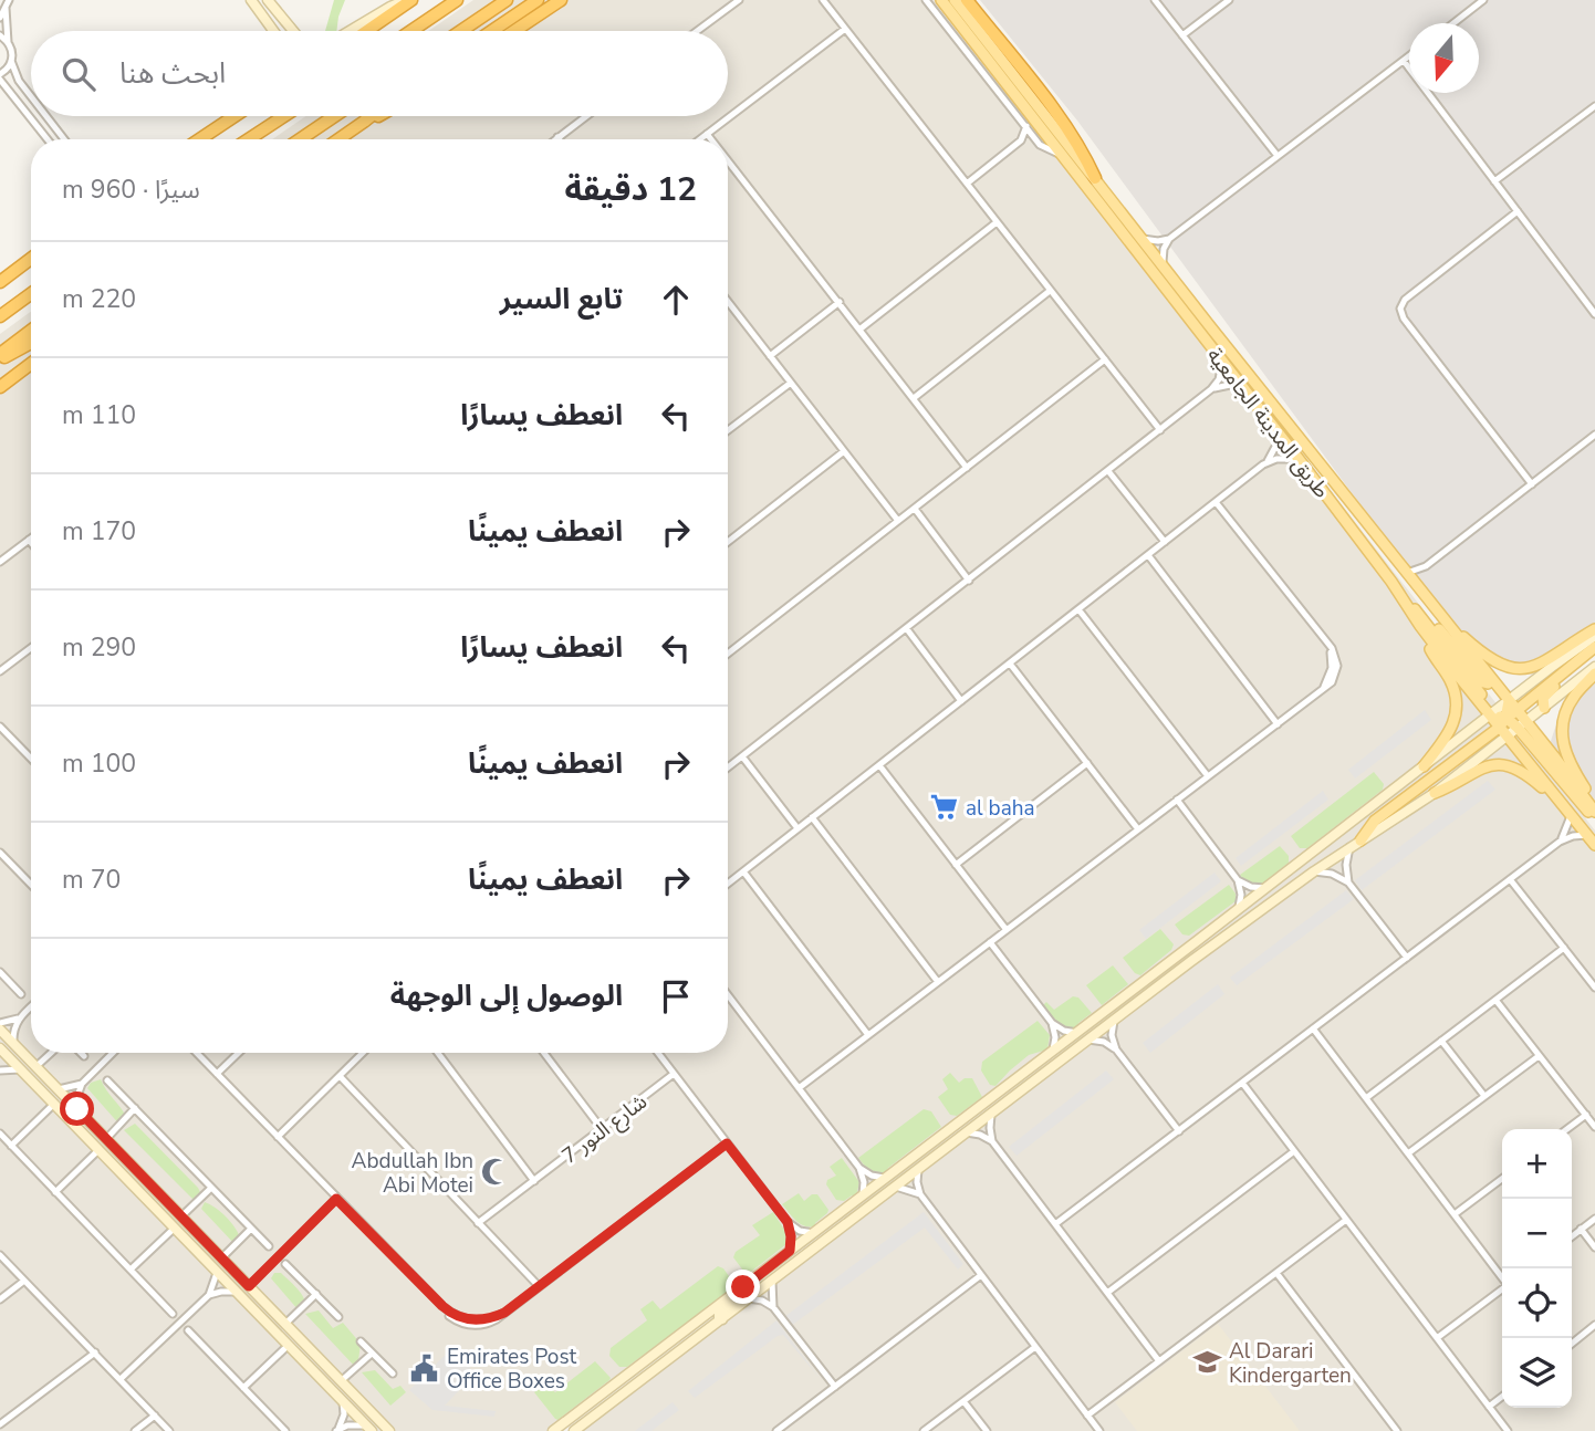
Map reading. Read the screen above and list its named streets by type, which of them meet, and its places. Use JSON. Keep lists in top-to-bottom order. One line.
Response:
{"streets":{"main road":["طريق المدينة الجامعية"],"street":["شارع النور 7"]},"places":{"supermarket":["al baha"],"mosque":["Abdullah Ibn Abi Motei"],"school or university":["Al Darari Kindergarten"],"public building":["Emirates Post Office Boxes"]},"north":"bottom","page":{"search":"ابحث هنا","heading":["12 دقيقة","سيرًا · 960 m"],"list":[["تابع السير","220 m"],["انعطف يسارًا","110 m"],["انعطف يمينًا","170 m"],["انعطف يسارًا","290 m"],["انعطف يمينًا","100 m"],["انعطف يمينًا","70 m"],"الوصول إلى الوجهة"],"map_buttons":["+","−"]}}
